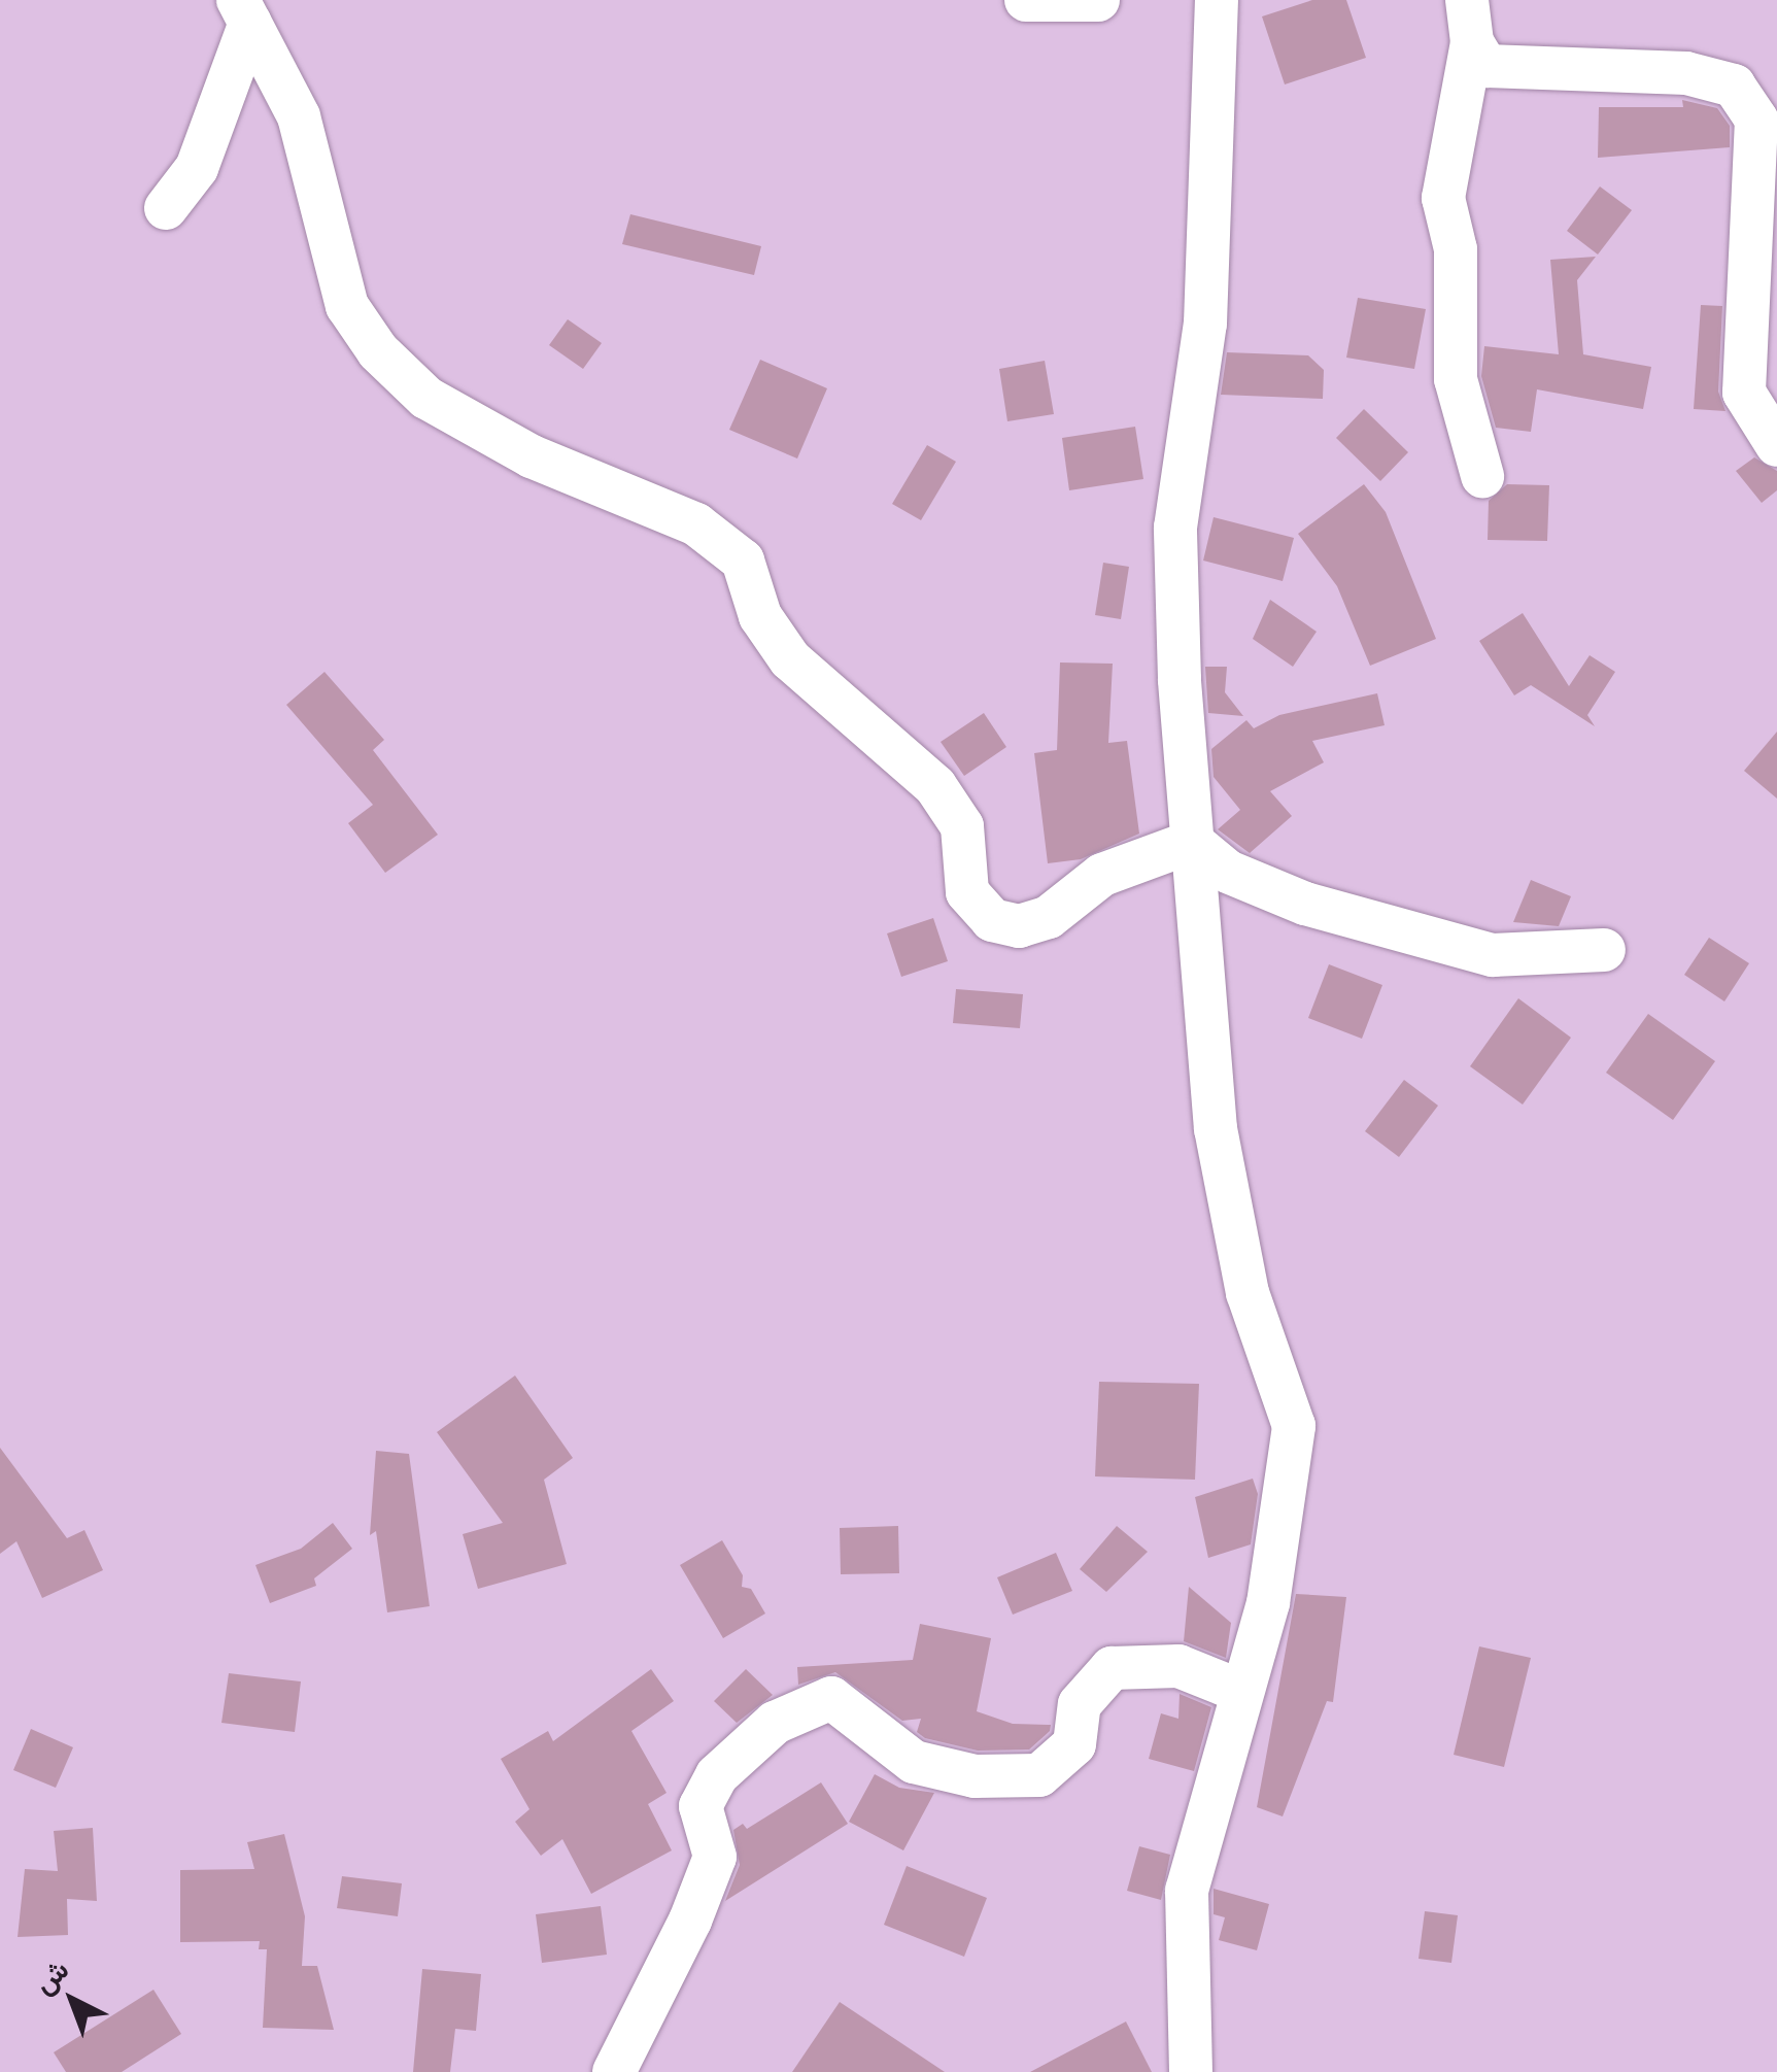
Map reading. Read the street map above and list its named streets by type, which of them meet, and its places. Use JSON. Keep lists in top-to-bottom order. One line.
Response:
{"north":"top left"}
